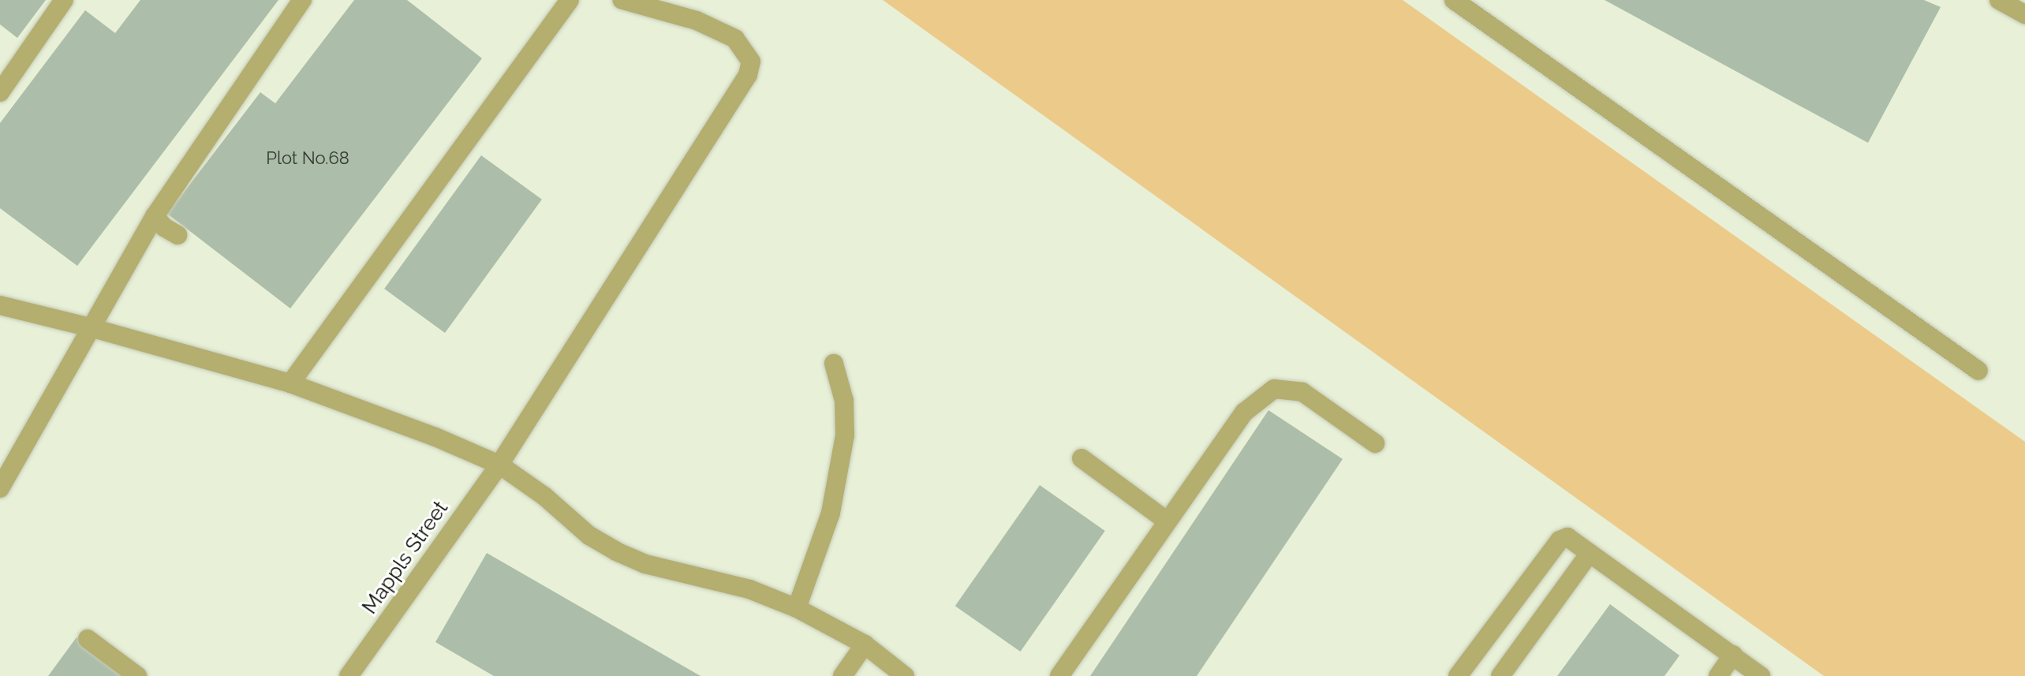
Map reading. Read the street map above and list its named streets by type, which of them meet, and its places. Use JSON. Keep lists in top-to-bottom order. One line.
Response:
{"streets":{"lane":["Mappls Street"]},"house_numbers":["Plot No.68"]}
